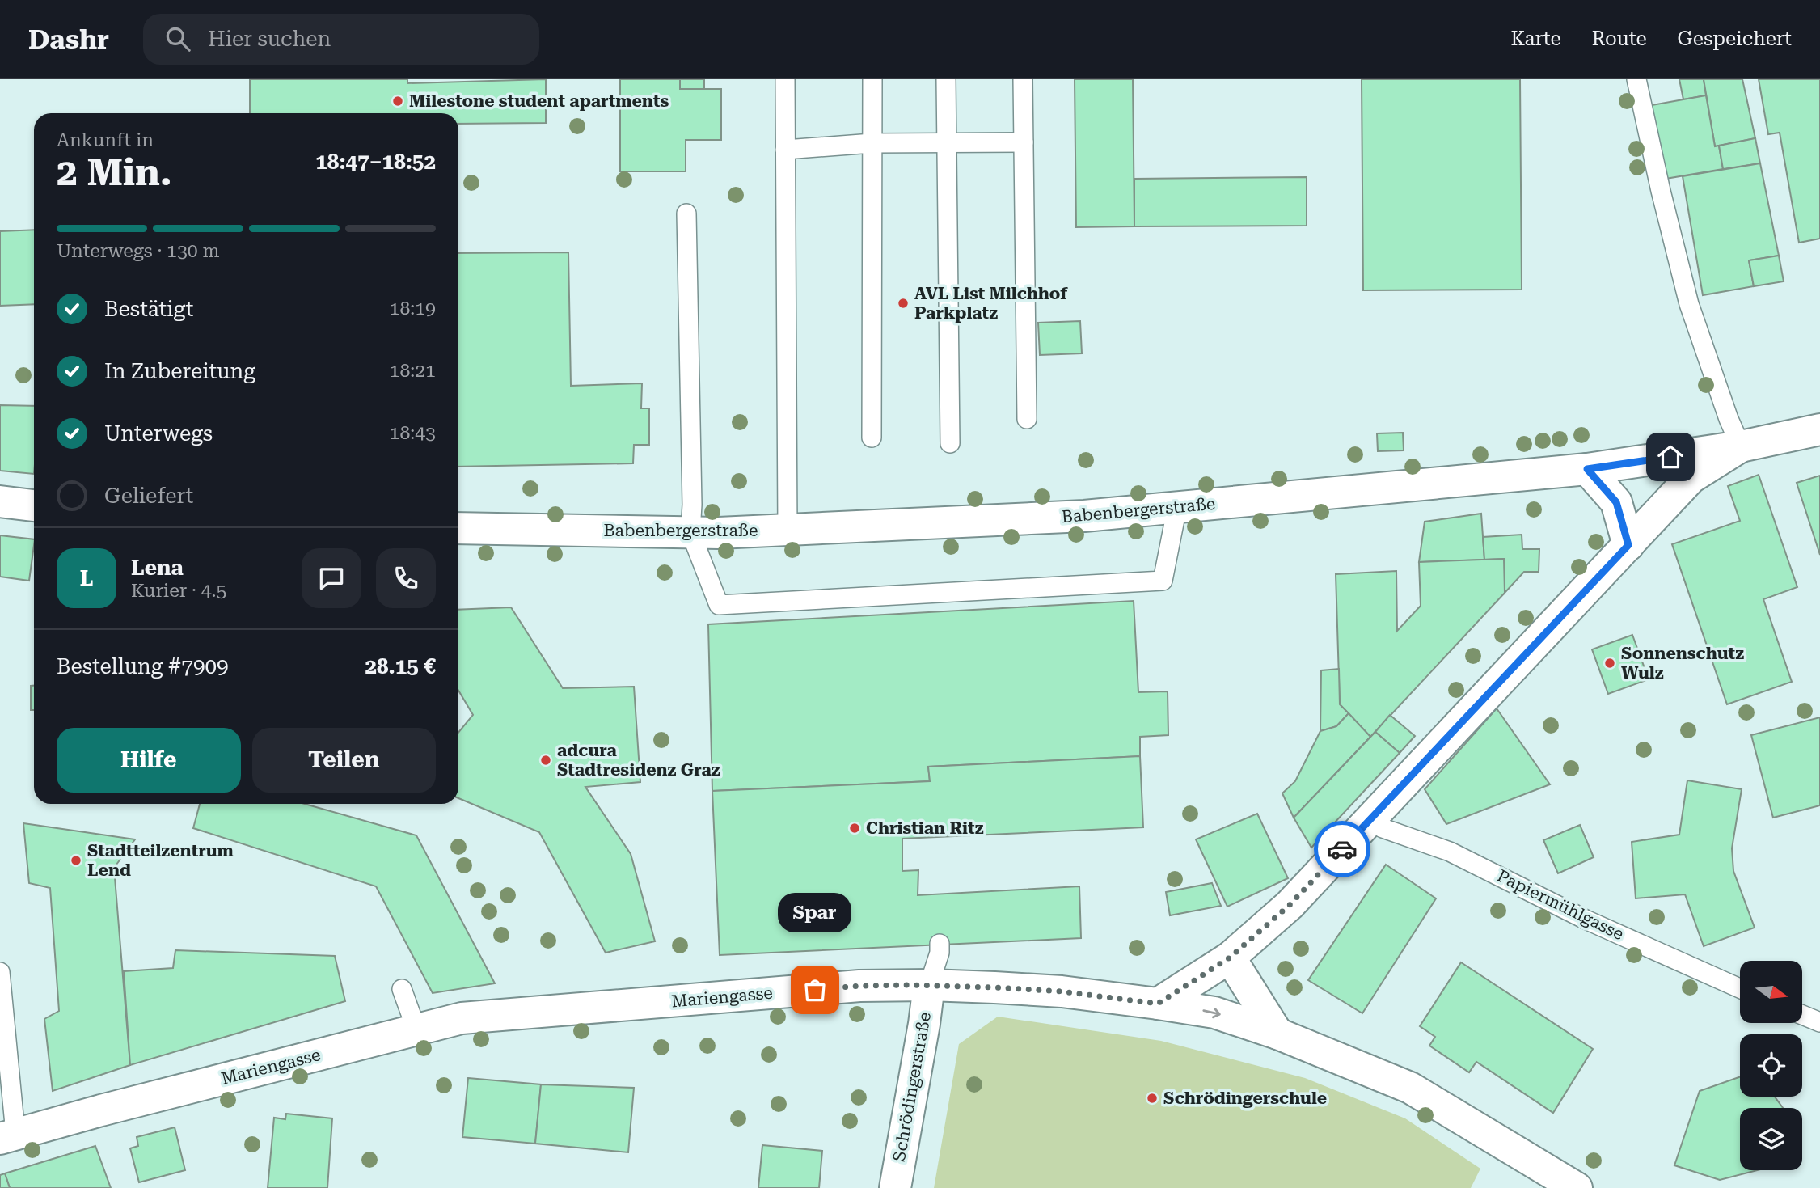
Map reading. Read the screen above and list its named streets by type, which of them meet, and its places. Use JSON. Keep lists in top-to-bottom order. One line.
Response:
{"streets":{"street":["Babenbergerstraße","Mariengasse","Schrödingerstraße"],"lane":["Papiermühlgasse"]},"crossings":[["Mariengasse","Schrödingerstraße"]],"places":["Milestone student apartments","AVL List Milchhof Parkplatz","Sonnenschutz Wulz","adcura Stadtresidenz Graz","Christian Ritz","Stadtteilzentrum Lend","Spar","Schrödingerschule"],"north":"right","page":{"header":"Dashr","search":"Hier suchen","nav":["Karte","Route","Gespeichert"],"heading":["2 Min.","Ankunft in","18:47–18:52"],"panel":["Lena","Kurier · 4.5","Bestellung #7909","28.15 €"],"bar":"Unterwegs · 130 m","list":[["Bestätigt","18:19"],["In Zubereitung","18:21"],["Unterwegs","18:43"],"Geliefert"],"round":"L","buttons":["Hilfe","Teilen"],"bubble":"Spar"}}
